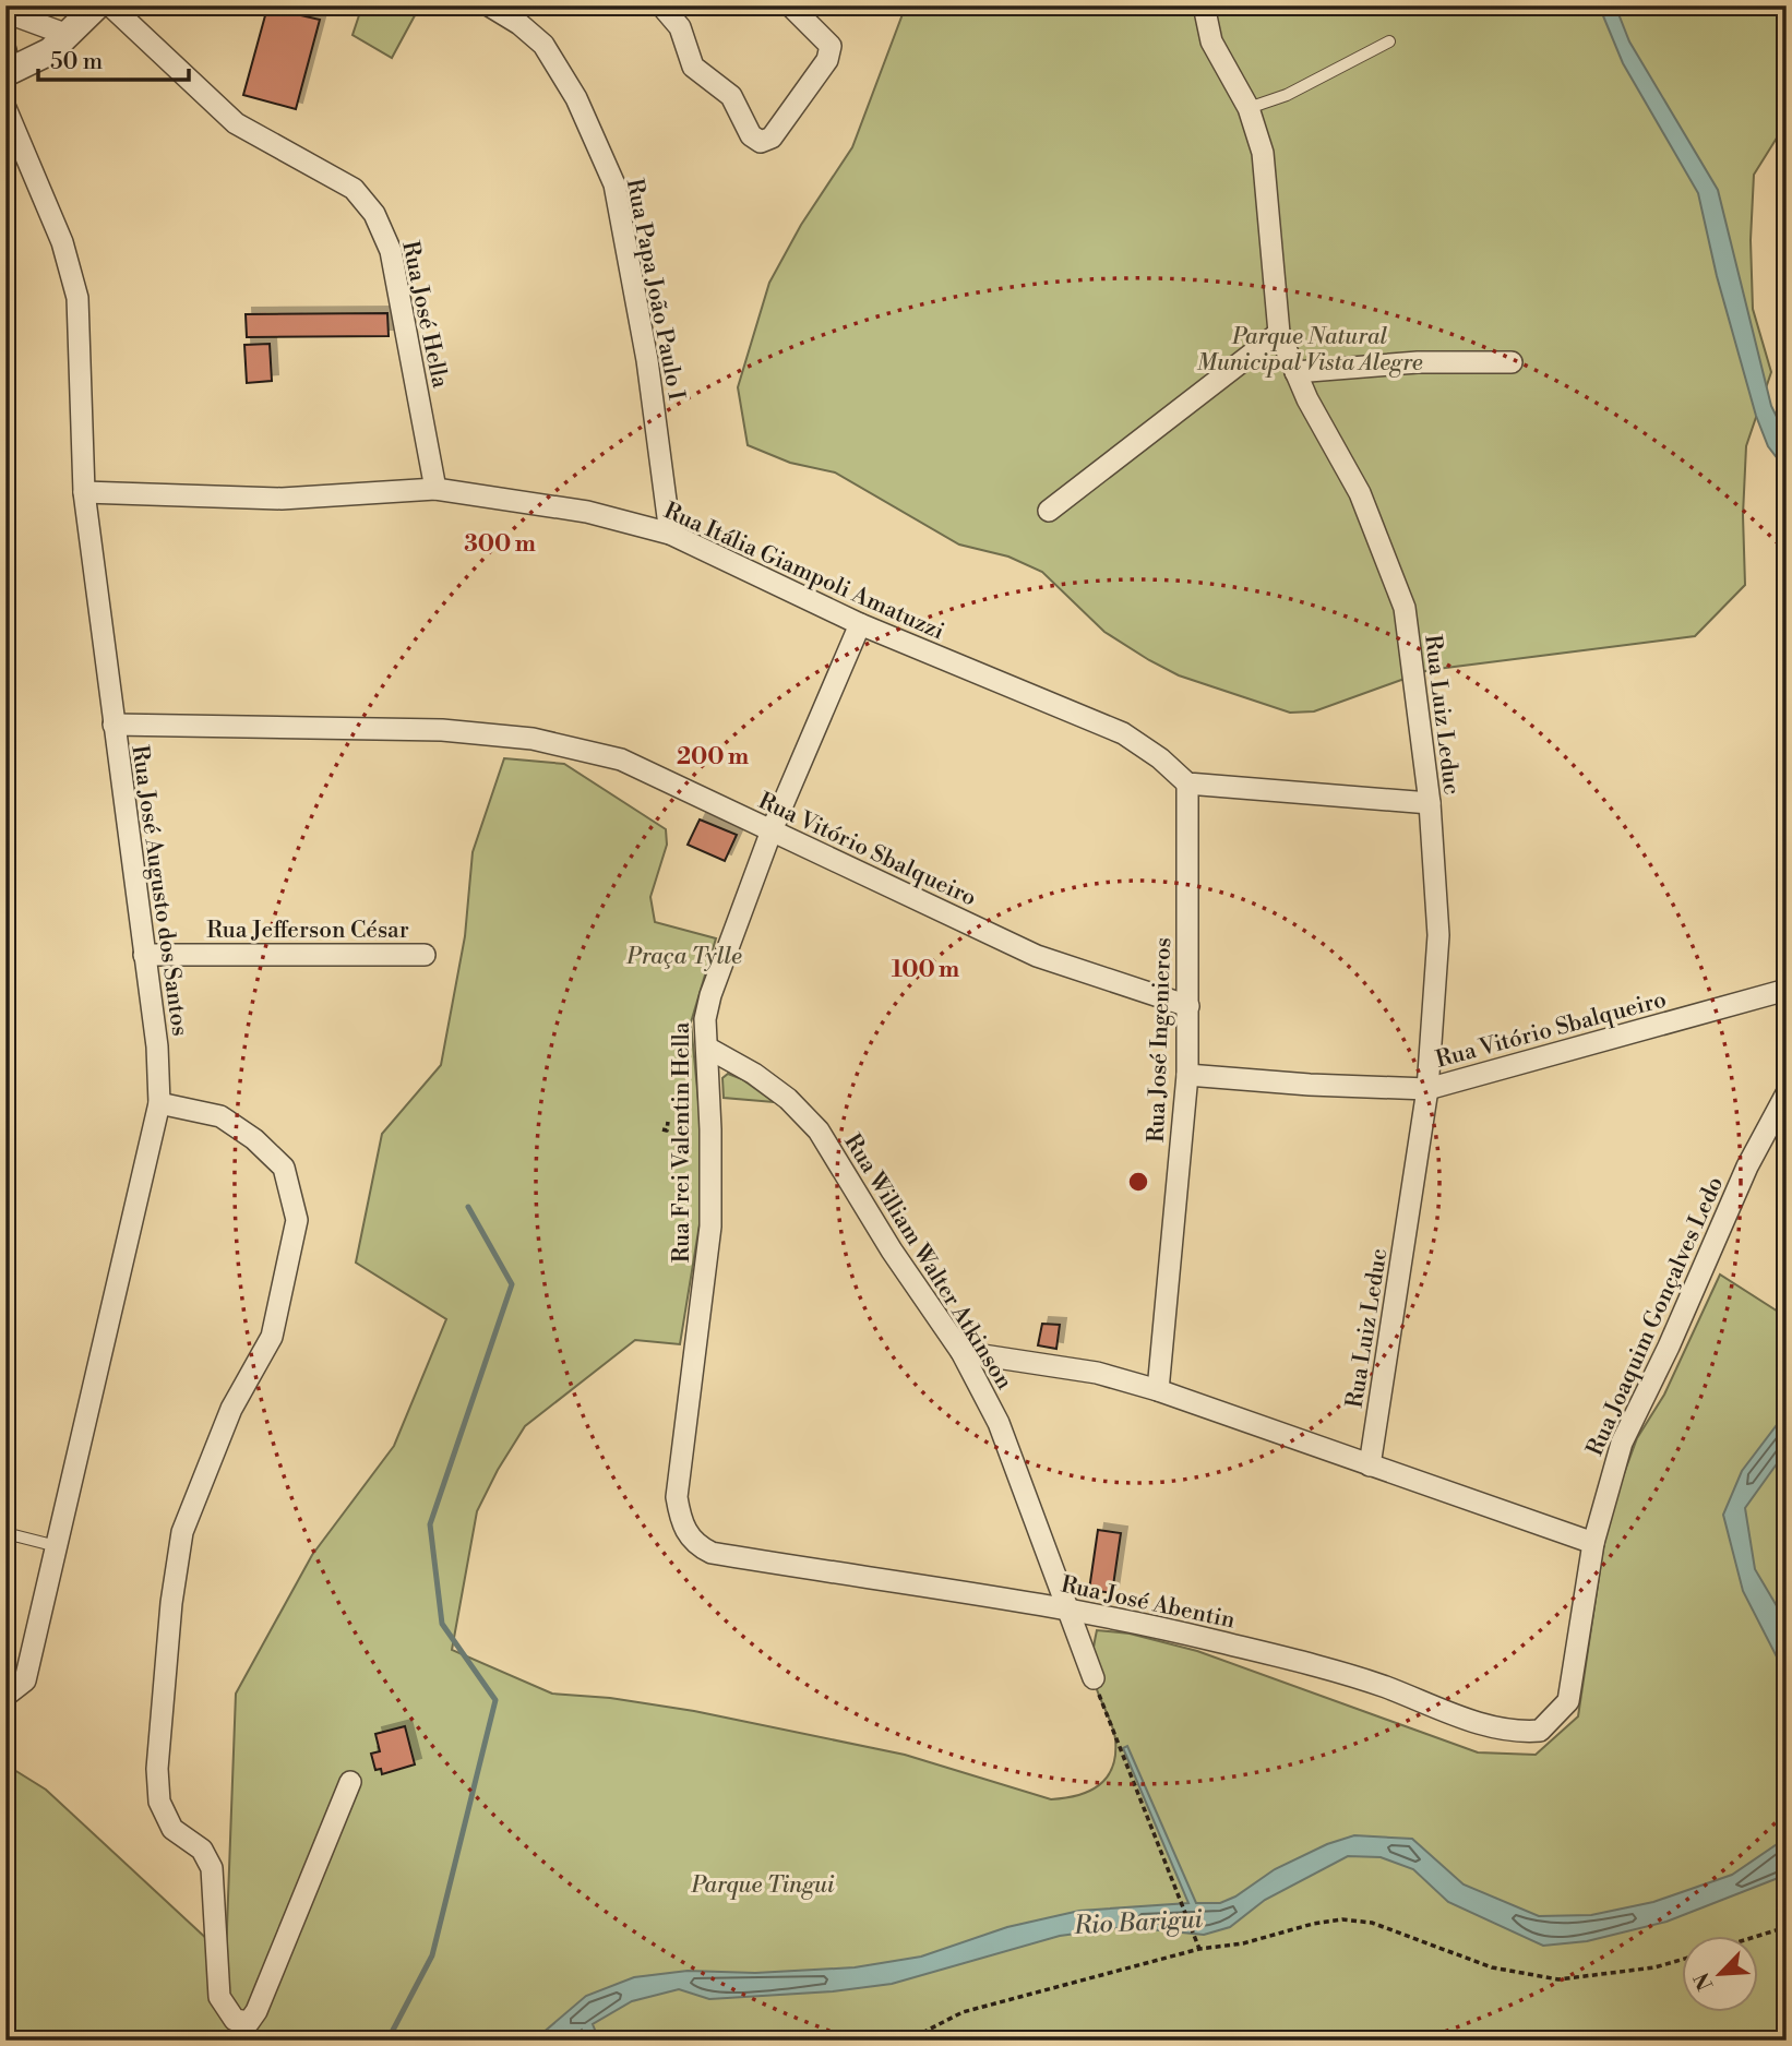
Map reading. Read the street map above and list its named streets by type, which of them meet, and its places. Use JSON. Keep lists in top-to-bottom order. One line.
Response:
{"streets":{"street":["Rua Papa João Paulo I","Rua José Hella","Rua Itália Giampoli Amatuzzi","Rua Luiz Leduc","Rua Vitório Sbalqueiro","Rua José Augusto dos Santos","Rua Jefferson César","Rua José Ingenieros","Rua Frei Valentin Hella","Rua William Walter Atkinson","Rua Joaquim Gonçalves Ledo","Rua José Abentin"]},"crossings":[["Rua Papa João Paulo I","Rua Itália Giampoli Amatuzzi"],["Rua José Hella","Rua Itália Giampoli Amatuzzi"],["Rua Itália Giampoli Amatuzzi","Rua José Augusto dos Santos"],["Rua Itália Giampoli Amatuzzi","Rua José Ingenieros"],["Rua Itália Giampoli Amatuzzi","Rua Frei Valentin Hella"],["Rua Luiz Leduc","Rua Vitório Sbalqueiro"],["Rua Vitório Sbalqueiro","Rua José Augusto dos Santos"],["Rua Vitório Sbalqueiro","Rua José Ingenieros"],["Rua Vitório Sbalqueiro","Rua Frei Valentin Hella"],["Rua José Augusto dos Santos","Rua Jefferson César"],["Rua Frei Valentin Hella","Rua William Walter Atkinson"],["Rua Frei Valentin Hella","Rua José Abentin"],["Rua William Walter Atkinson","Rua José Abentin"],["Rua Joaquim Gonçalves Ledo","Rua José Abentin"]],"water":["Rio Barigui"],"parks":["Parque Natural Municipal Vista Alegre","Praça Tylle","Parque Tingui"],"scale_bar":"50 m","north":"bottom left","rings":["300 m","200 m","100 m"]}
